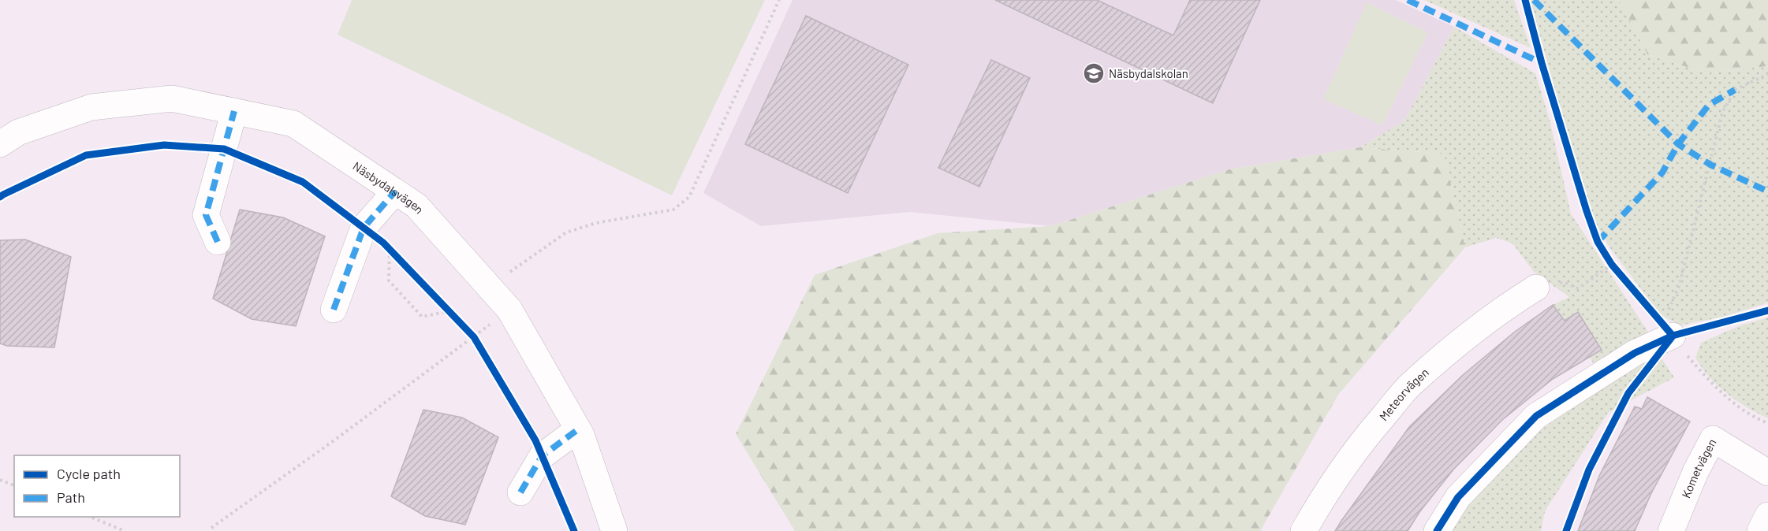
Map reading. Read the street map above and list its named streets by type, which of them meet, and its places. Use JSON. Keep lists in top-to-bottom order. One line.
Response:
{"streets":{"street":["Näsbydalsvägen","Meteorvägen","Kometvägen"]},"places":{"school or university":["Näsbydalskolan"]},"legend":["Cycle path","Path"]}
